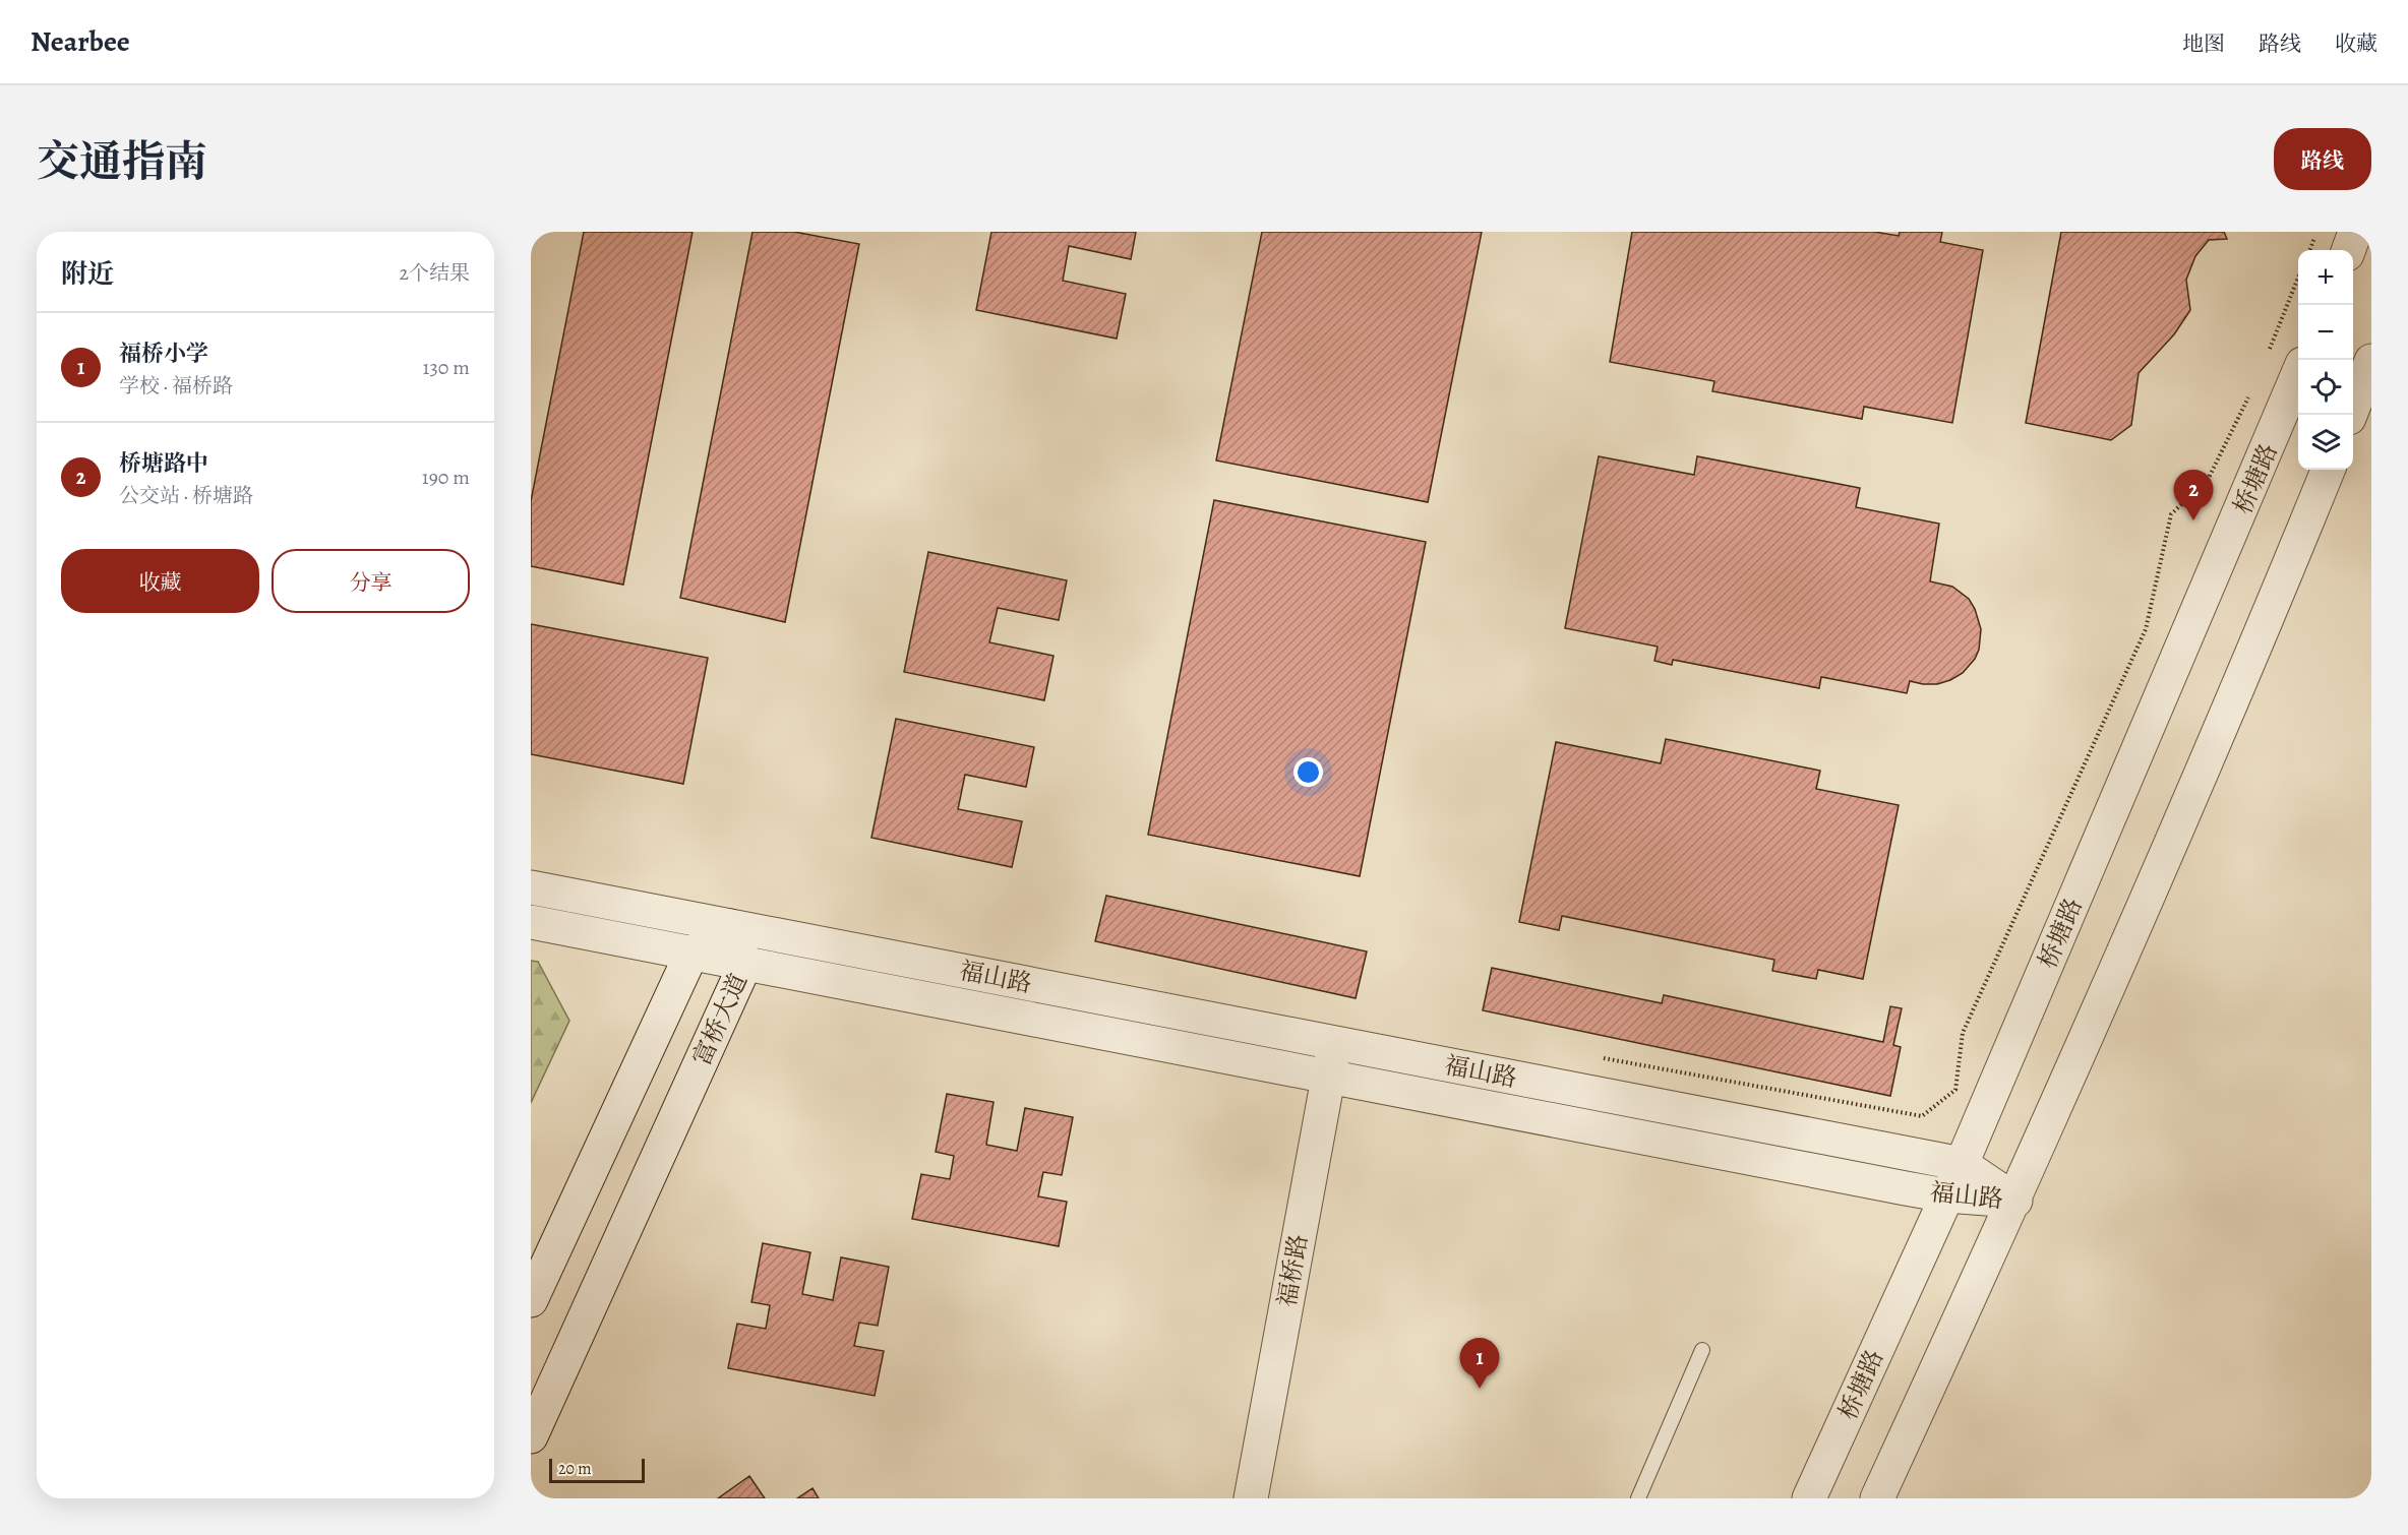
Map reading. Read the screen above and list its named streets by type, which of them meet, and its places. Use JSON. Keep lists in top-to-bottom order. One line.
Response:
{"streets":{"street":["桥塘路","福山路","富桥大道","福桥路"]},"crossings":[["桥塘路","福山路"],["福山路","富桥大道"],["福山路","福桥路"]],"scale_bar":"20 m","page":{"header":"Nearbee","nav":["地图","路线","收藏"],"title":"交通指南","buttons":["路线",["收藏","分享"]],"heading":["附近","2个结果"],"map_buttons":["+","−"],"list":[{"mark":"1","name":"福桥小学","note":"学校 · 福桥路","value":"130 m"},{"mark":"2","name":"桥塘路中","note":"公交站 · 桥塘路","value":"190 m"}],"pins":["2","1"],"scale":"20 m"}}
